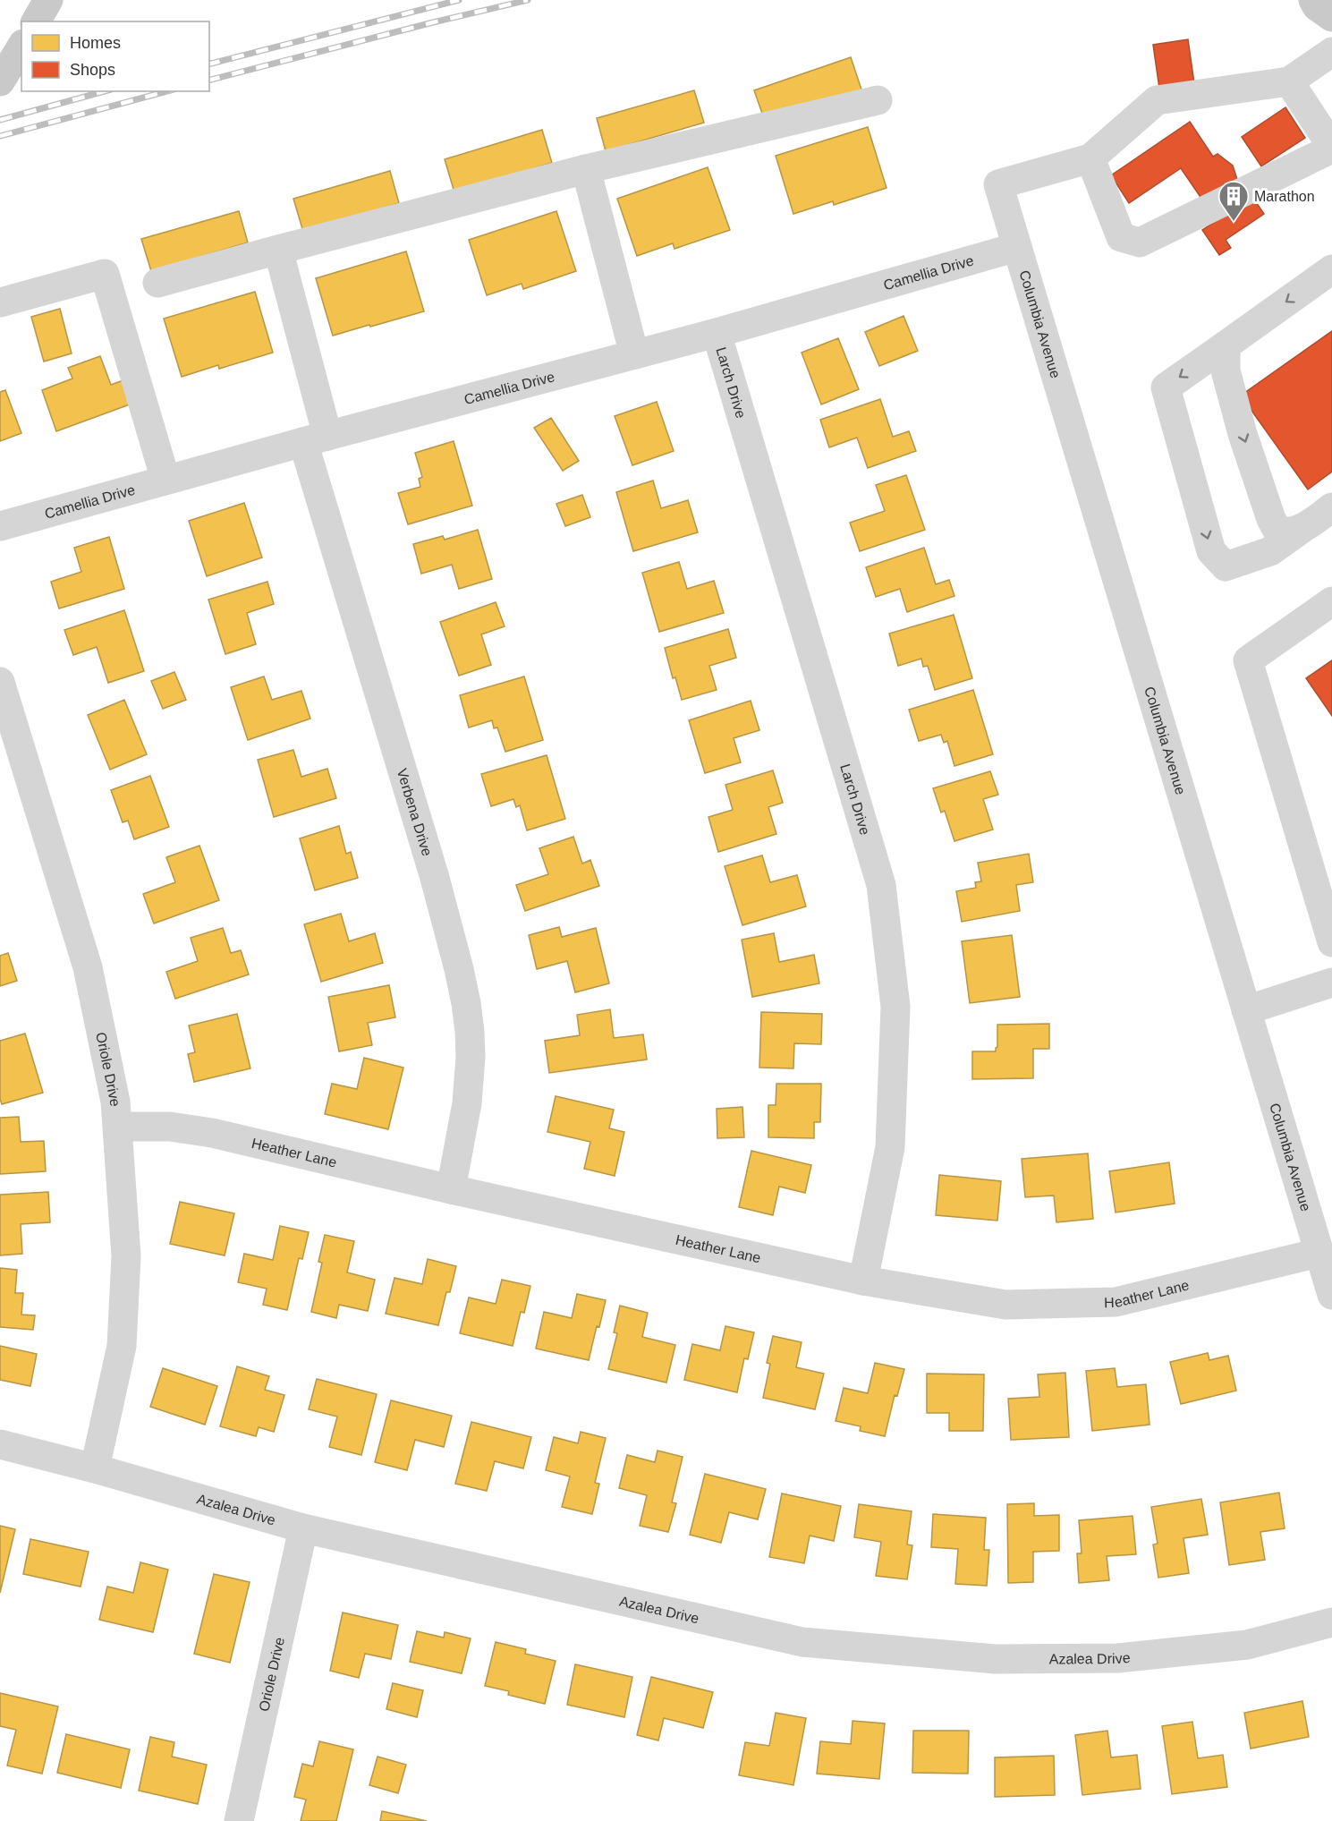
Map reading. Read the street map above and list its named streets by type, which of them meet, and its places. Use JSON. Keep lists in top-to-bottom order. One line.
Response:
{"streets":{"street":["Camellia Drive","Columbia Avenue","Larch Drive","Verbena Drive","Oriole Drive","Heather Lane","Azalea Drive"]},"crossings":[["Camellia Drive","Columbia Avenue"],["Camellia Drive","Larch Drive"],["Camellia Drive","Verbena Drive"],["Columbia Avenue","Heather Lane"],["Larch Drive","Heather Lane"],["Verbena Drive","Heather Lane"],["Oriole Drive","Heather Lane"],["Oriole Drive","Azalea Drive"]],"places":{"building":["Marathon"]},"legend":["Homes","Shops"]}
